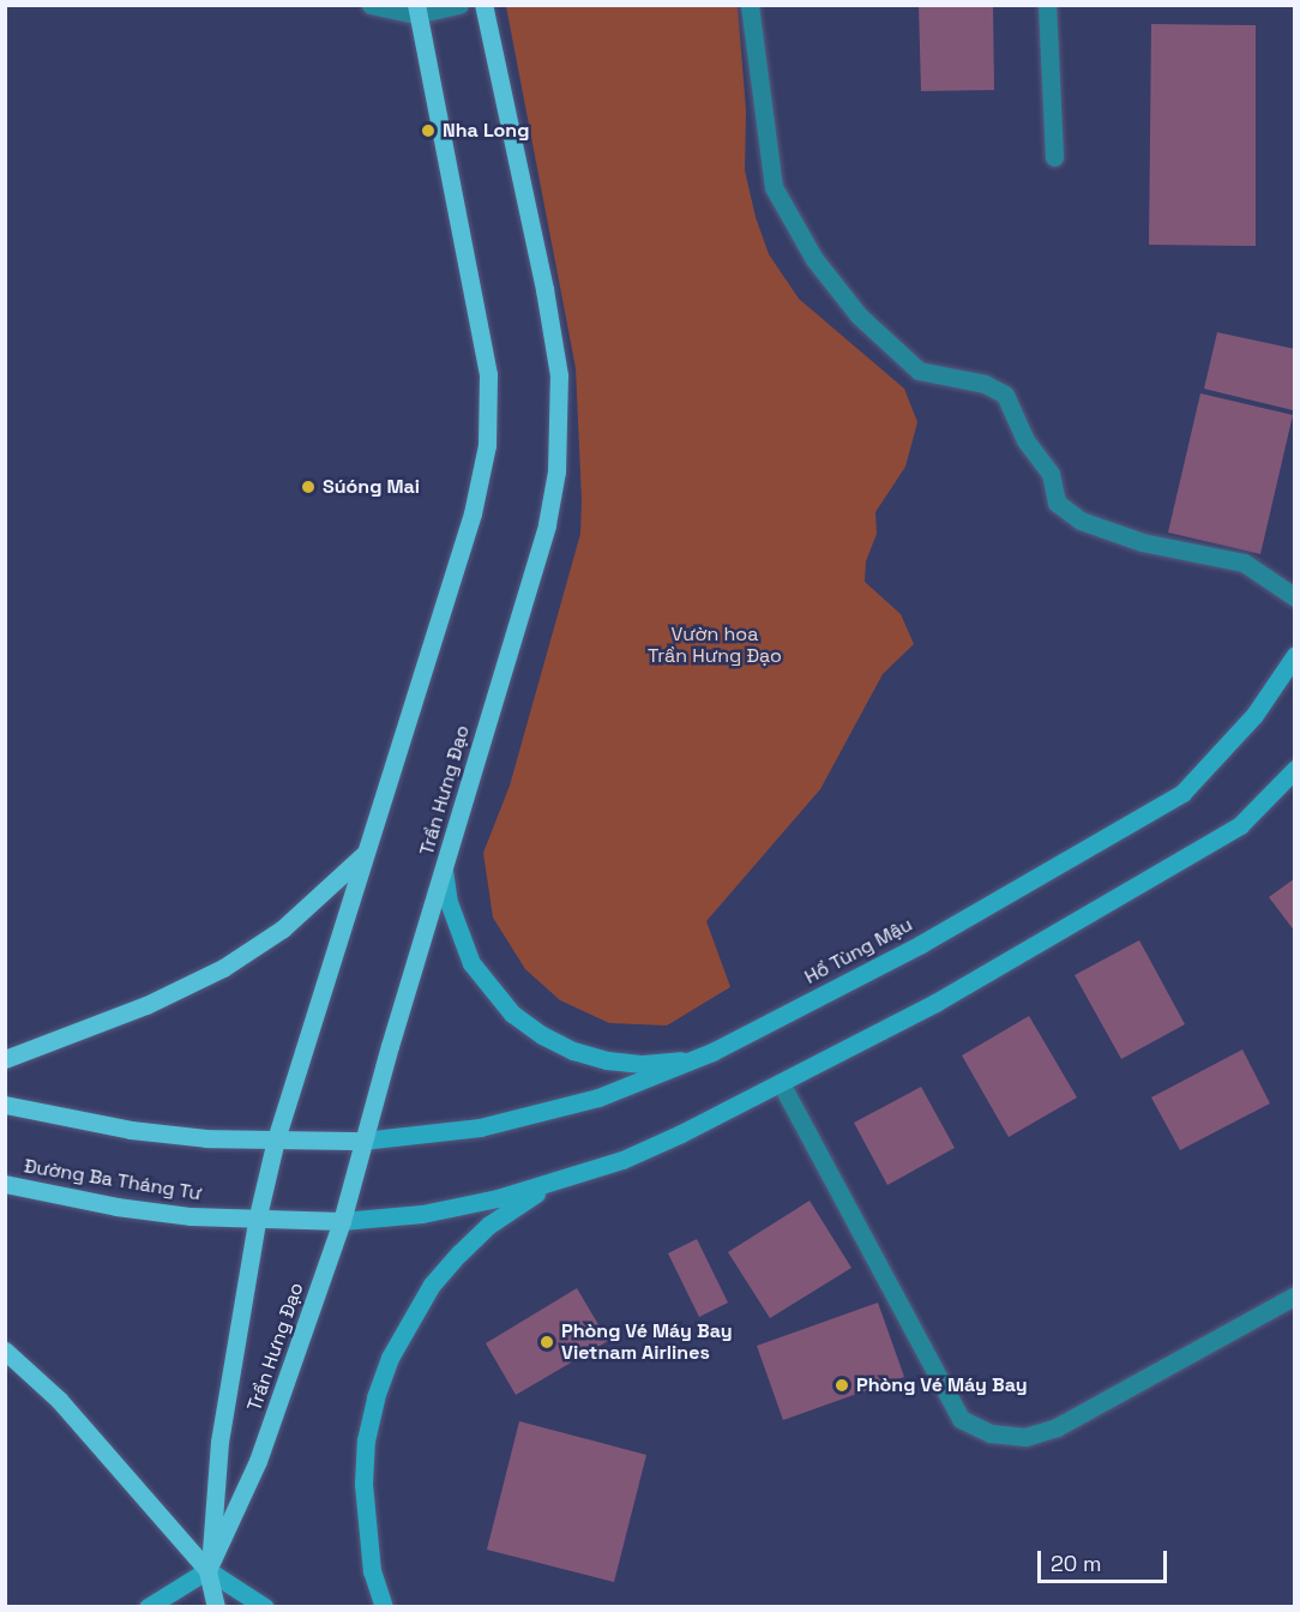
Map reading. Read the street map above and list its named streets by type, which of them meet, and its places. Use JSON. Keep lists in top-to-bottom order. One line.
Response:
{"streets":{"main road":["Trần Hưng Đạo","Hồ Tùng Mậu","Đường Ba Tháng Tư"]},"crossings":[["Trần Hưng Đạo","Hồ Tùng Mậu"],["Trần Hưng Đạo","Đường Ba Tháng Tư"]],"parks":["Vườn hoa Trần Hưng Đạo"],"places":["Nha Long","Súóng Mai","Phòng Vé Máy Bay Vietnam Airlines","Phòng Vé Máy Bay"],"scale_bar":"20 m"}
